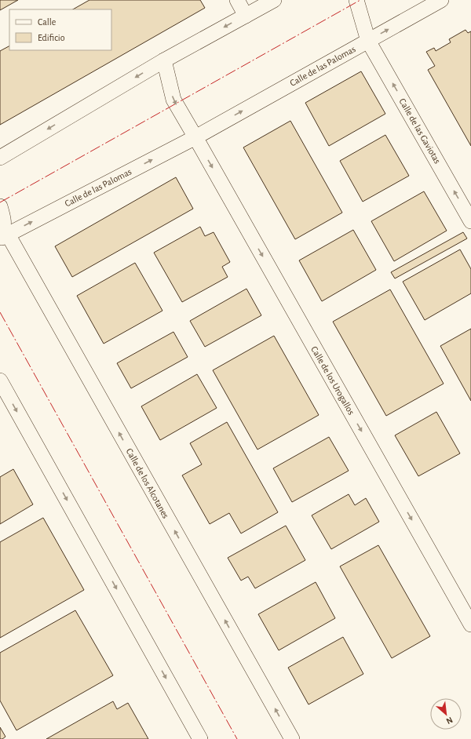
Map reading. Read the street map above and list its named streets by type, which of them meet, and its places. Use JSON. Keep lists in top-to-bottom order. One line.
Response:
{"streets":{"street":["Calle de las Palomas","Calle de las Gaviotas","Calle de los Urogallos","Calle de los Alcotanes"]},"crossings":[["Calle de las Palomas","Calle de las Gaviotas"],["Calle de las Palomas","Calle de los Urogallos"],["Calle de las Palomas","Calle de los Alcotanes"]],"one_way":["Calle de las Gaviotas","Calle de los Urogallos"],"legend":["Calle","Edificio"],"north":"bottom right"}
